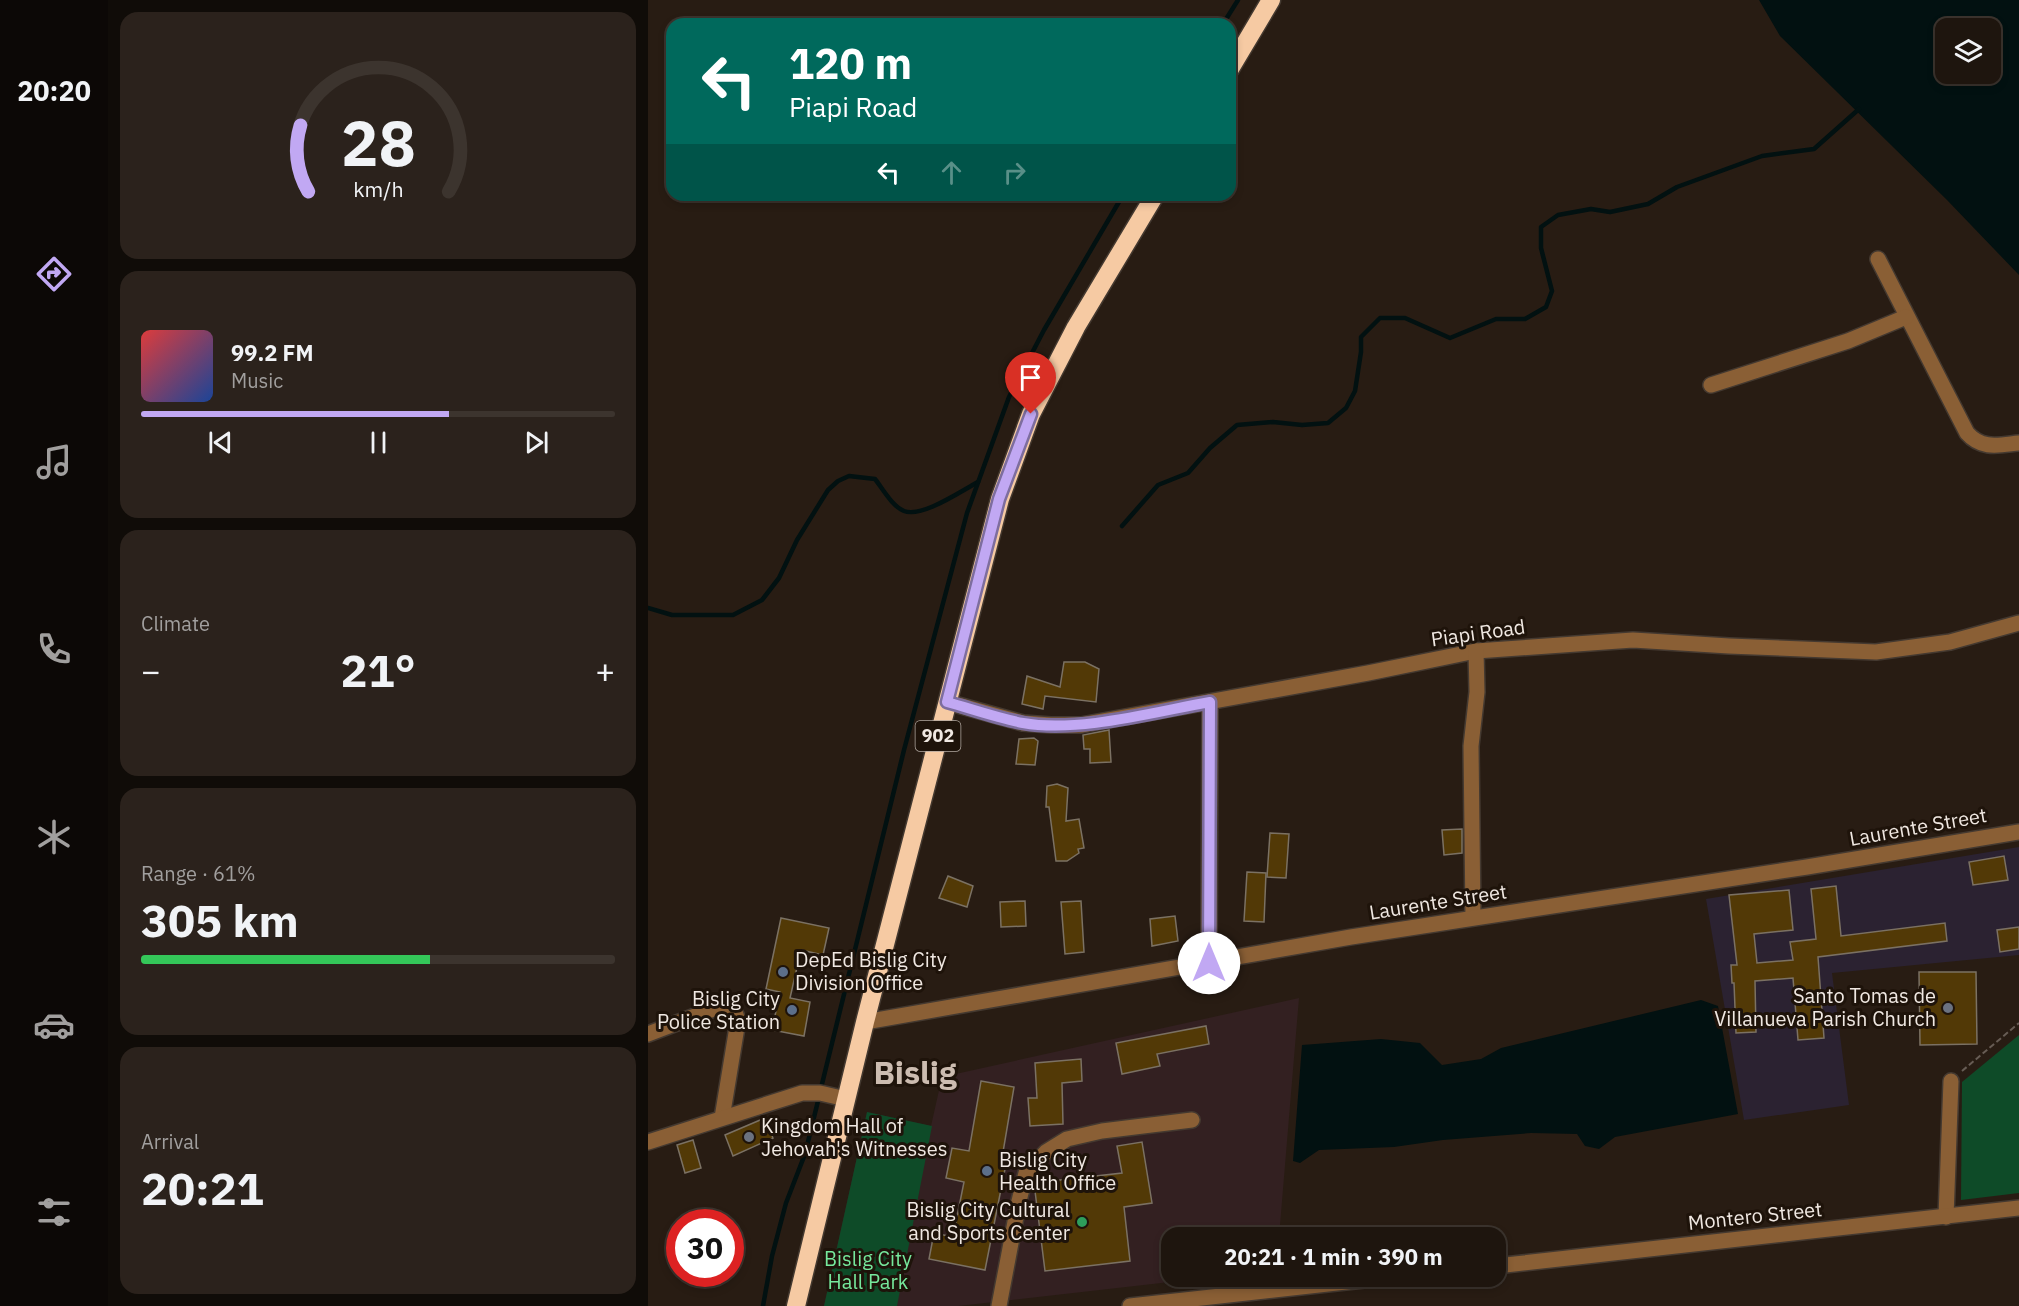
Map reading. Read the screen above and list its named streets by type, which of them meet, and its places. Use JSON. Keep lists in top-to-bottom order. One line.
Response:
{"streets":{"highway":["902"],"street":["Piapi Road","Laurente Street","Montero Street"]},"crossings":[["Piapi Road","902"],["902","Laurente Street"]],"districts":["Bislig"],"parks":["Bislig City Hall Park"],"places":["DepEd Bislig City Division Office","Santo Tomas de Villanueva Parish Church","Bislig City Police Station","Kingdom Hall of Jehovah's Witnesses","Bislig City Health Office","Bislig City Cultural and Sports Center"],"page":{"tabs":"20:20","turn":["120 m","Piapi Road"],"song":["99.2 FM","Music"],"tile":["Climate",["Range · 61%","305 km"],["Arrival","20:21"]],"heat":["−","21°","+"],"limit":"30","trip":"20:21 · 1 min · 390 m","gauge":["28","km/h"]}}
